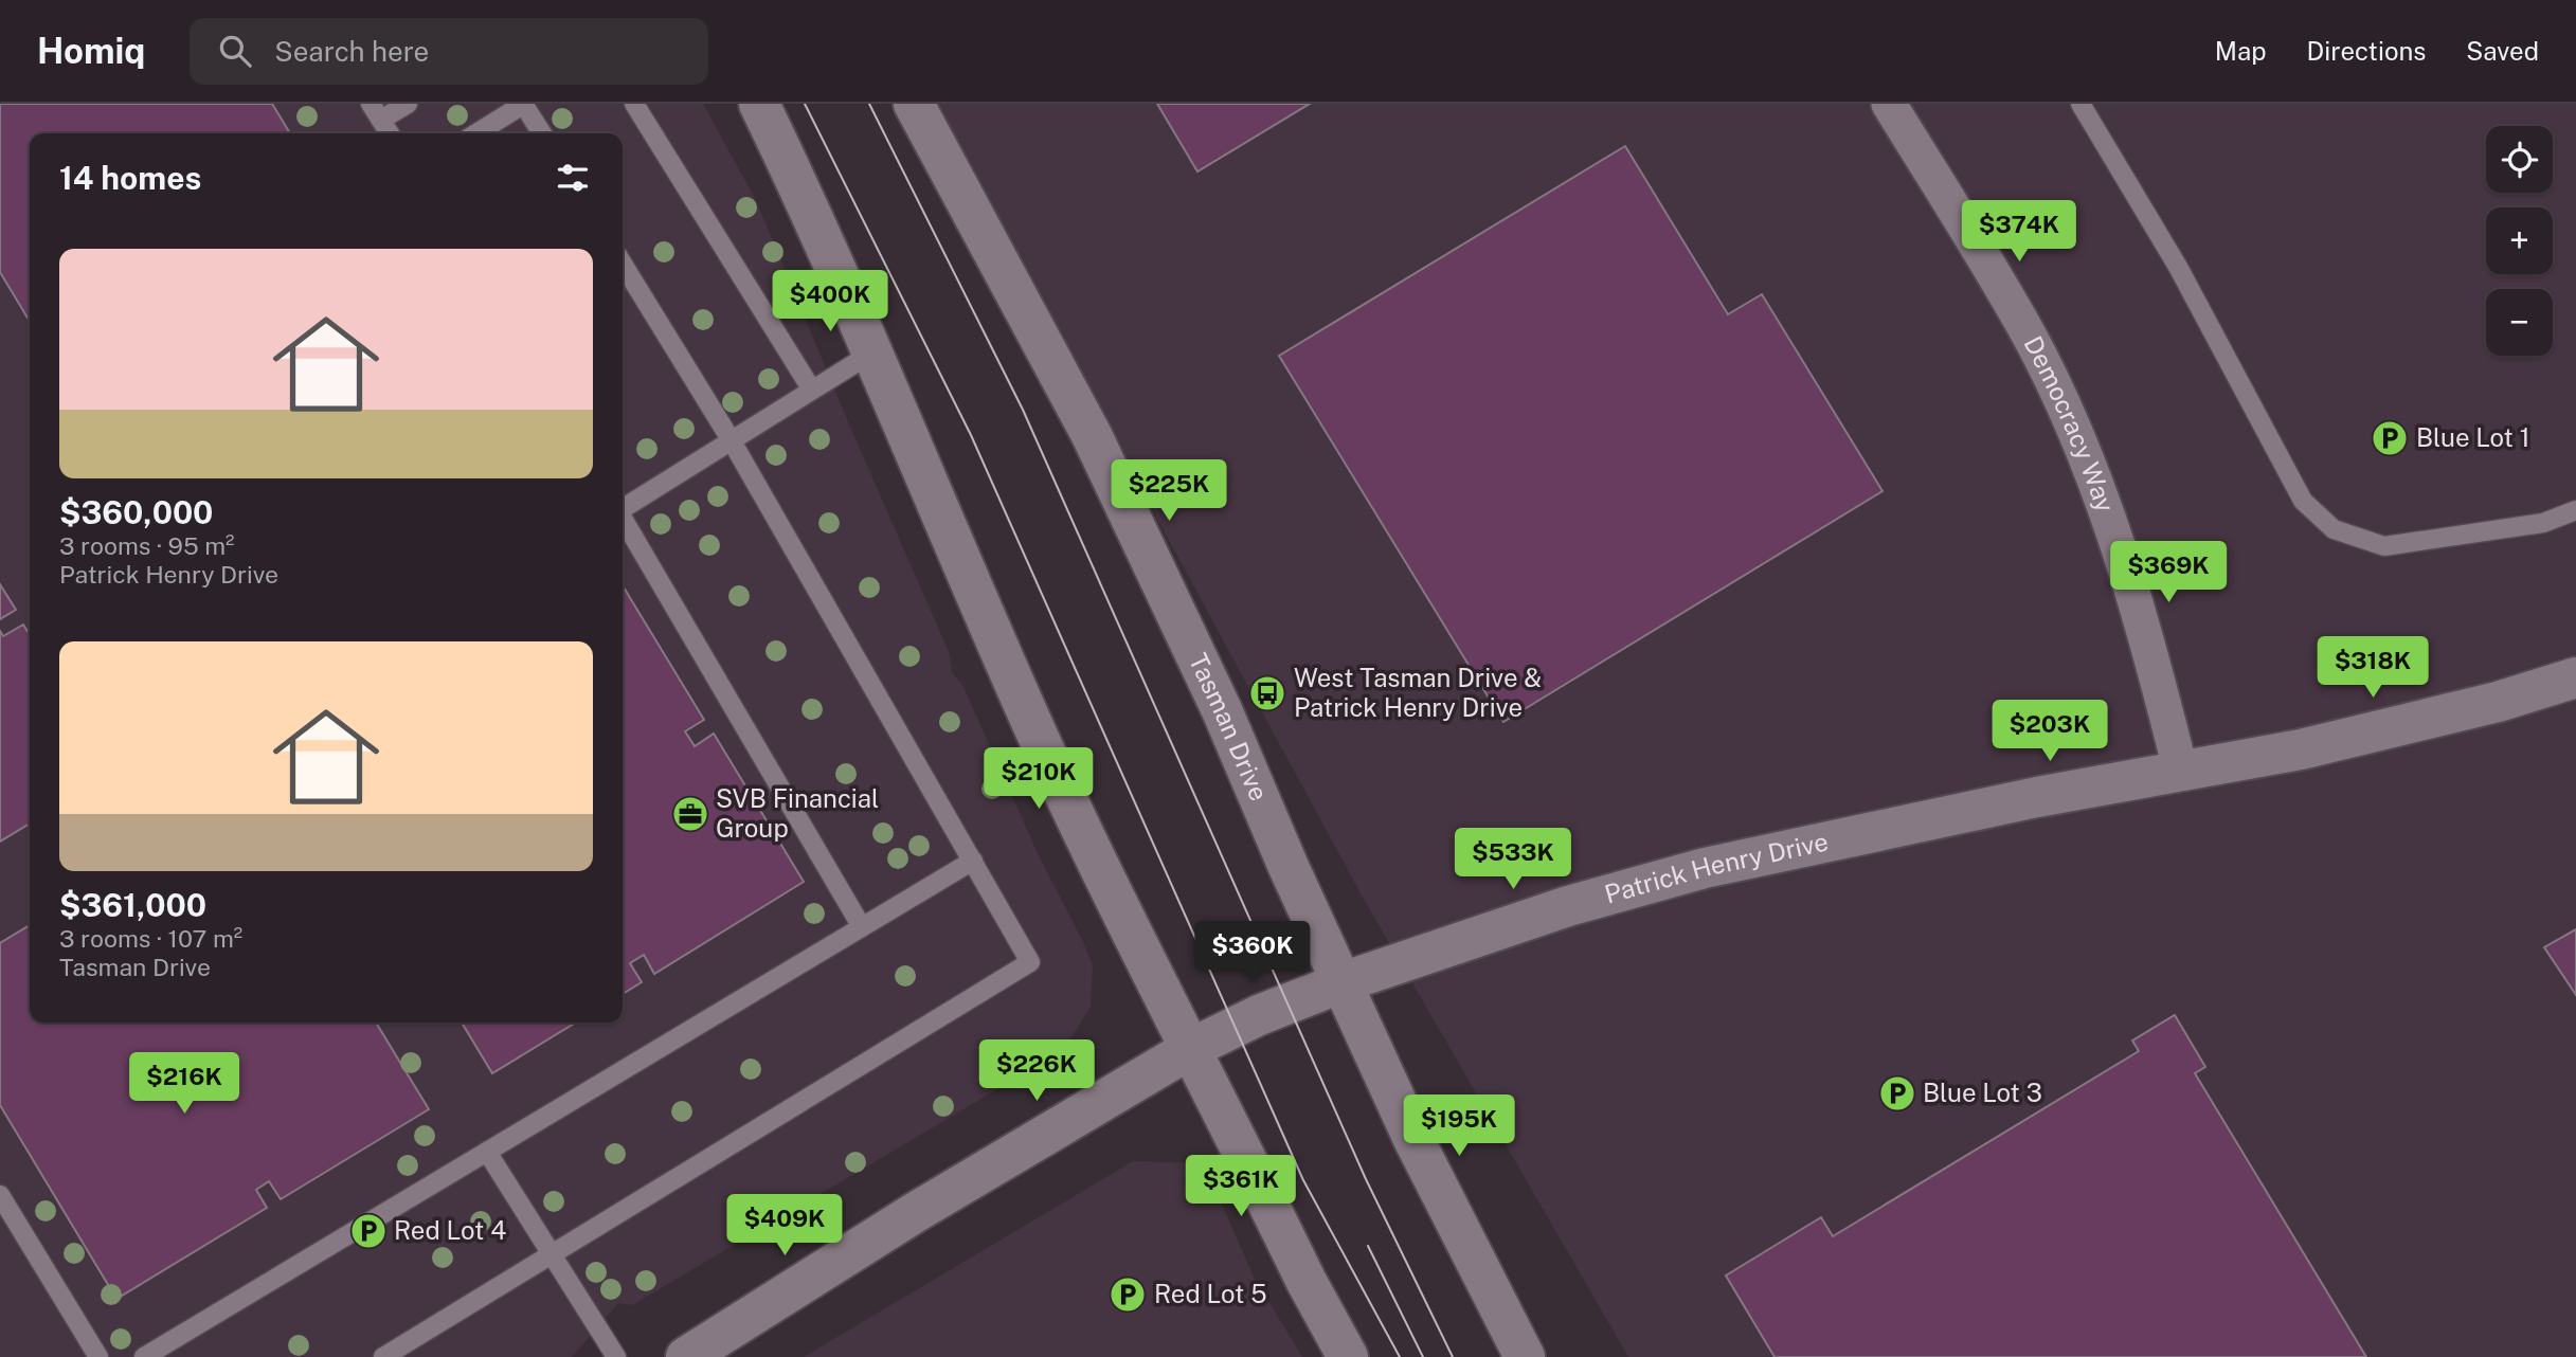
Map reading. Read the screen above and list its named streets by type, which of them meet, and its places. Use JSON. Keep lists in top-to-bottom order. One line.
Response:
{"streets":{"main road":["Tasman Drive","Patrick Henry Drive"],"street":["Democracy Way"]},"crossings":[["Democracy Way","Patrick Henry Drive"],["Tasman Drive","Patrick Henry Drive"]],"places":{"parking":["Blue Lot 1","Blue Lot 3","Red Lot 4","Red Lot 5"],"bus stop":["West Tasman Drive & Patrick Henry Drive"],"office":["SVB Financial Group"]},"page":{"header":"Homiq","search":"Search here","nav":["Map","Directions","Saved"],"map_buttons":["+","−"],"heading":"14 homes","price":["$374K","$400K","$225K","$369K","$318K","$203K","$210K","$533K","$360K","$226K","$216K","$195K","$361K","$409K"],"list":[{"name":"$360,000","note":"3 rooms · 95 m² · Patrick Henry Drive"},{"name":"$361,000","note":"3 rooms · 107 m² · Tasman Drive"}]}}
